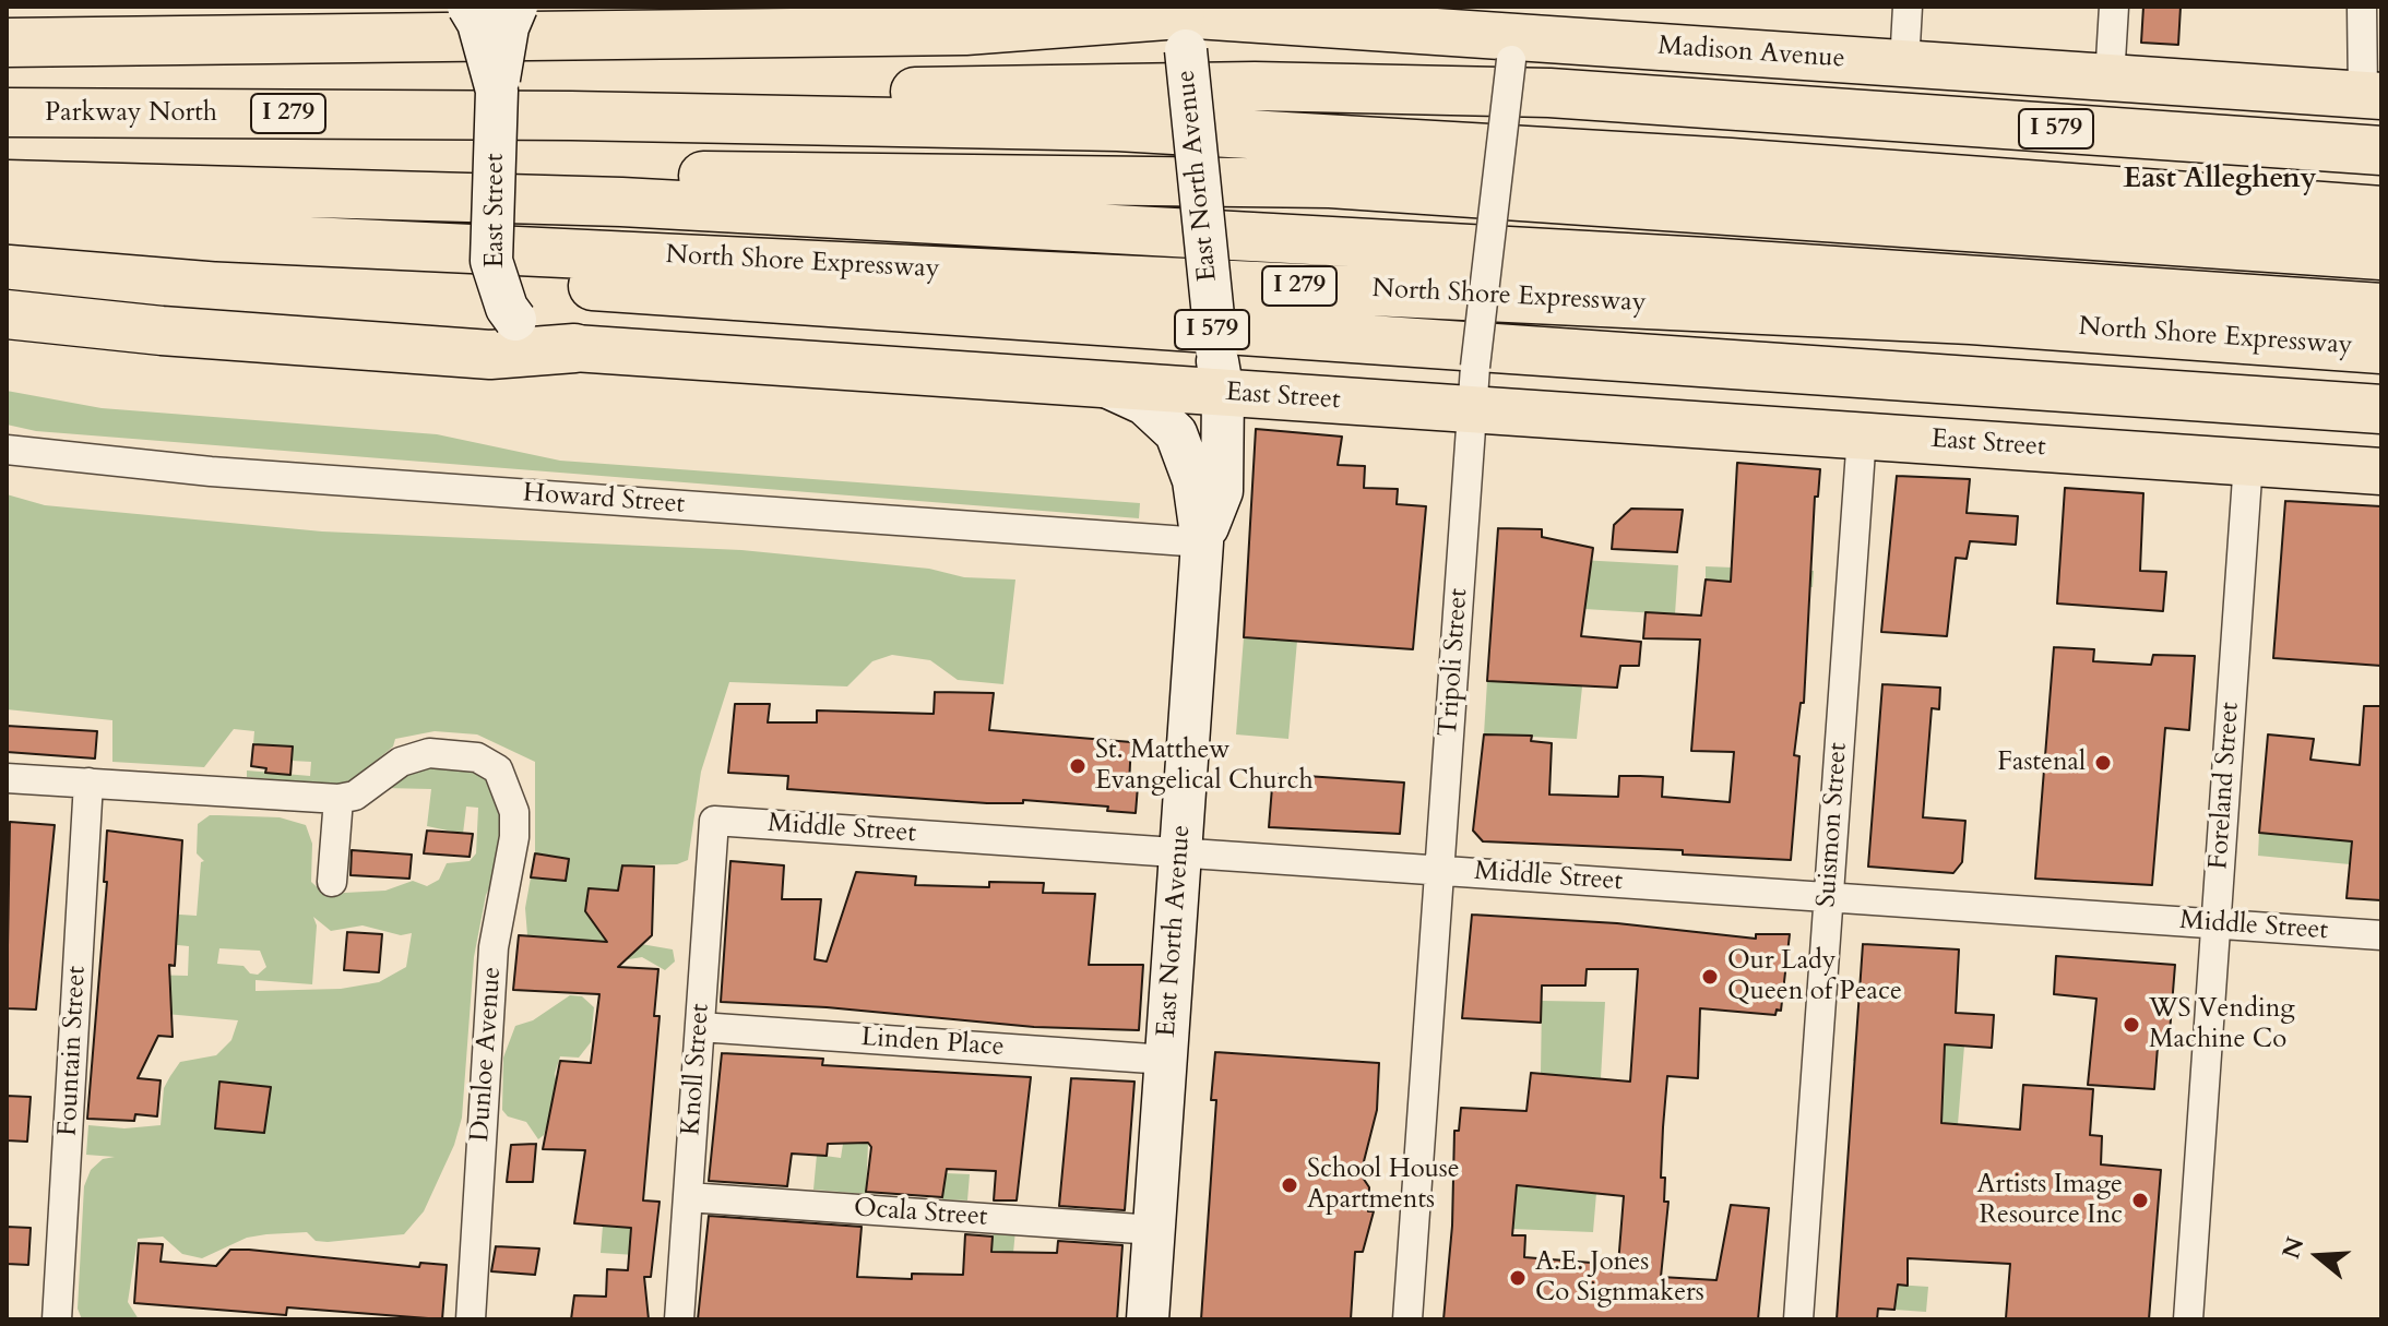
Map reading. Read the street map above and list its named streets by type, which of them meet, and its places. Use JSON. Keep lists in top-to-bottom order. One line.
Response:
{"streets":{"highway":["Parkway North","I 279","I 579","North Shore Expressway"],"main road":["Madison Avenue","East North Avenue","East Street"],"street":["Howard Street","Tripoli Street","Foreland Street","Suismon Street","Middle Street","Linden Place","Fountain Street","Dunloe Avenue","Knoll Street","Ocala Street"]},"crossings":[["Madison Avenue","East North Avenue"],["Madison Avenue","Tripoli Street"],["Parkway North","I 279"],["Parkway North","I 579"],["I 279","I 579"],["I 279","North Shore Expressway"],["I 579","North Shore Expressway"],["East North Avenue","East Street"],["East North Avenue","Howard Street"],["East North Avenue","Middle Street"],["East North Avenue","Linden Place"],["East North Avenue","Ocala Street"],["East Street","Tripoli Street"],["East Street","Foreland Street"],["East Street","Suismon Street"],["Tripoli Street","Middle Street"],["Foreland Street","Middle Street"],["Suismon Street","Middle Street"],["Middle Street","Knoll Street"],["Linden Place","Knoll Street"],["Knoll Street","Ocala Street"]],"districts":["East Allegheny"],"places":["Fastenal","St. Matthew Evangelical Church","Our Lady Queen of Peace","WS Vending Machine Co","School House Apartments","Artists Image Resource Inc","A.E. Jones Co Signmakers"],"north":"left"}
